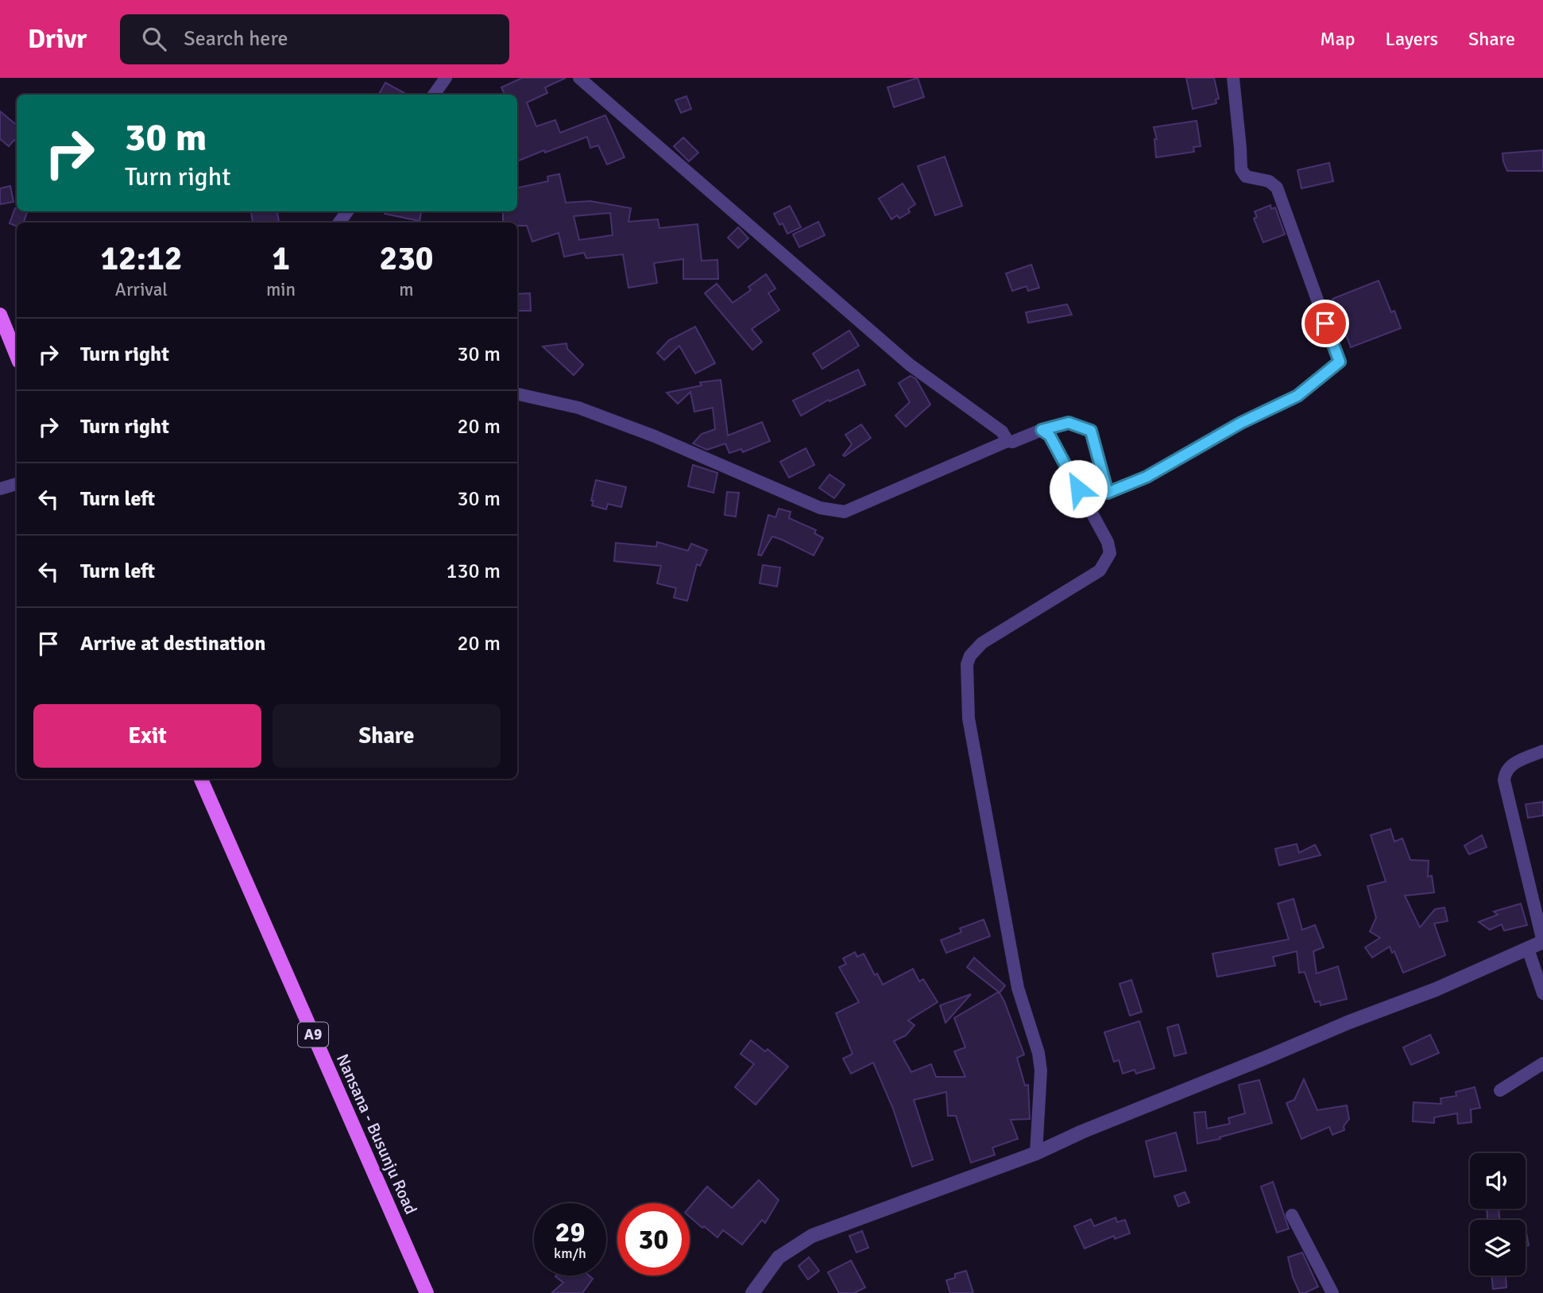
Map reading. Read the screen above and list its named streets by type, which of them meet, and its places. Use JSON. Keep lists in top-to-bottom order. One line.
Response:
{"streets":{"main road":["A9","Nansana - Busunju Road"]},"page":{"header":"Drivr","search":"Search here","nav":["Map","Layers","Share"],"turn":["30 m","Turn right"],"eta":["12:12","Arrival","1","min","230","m"],"list":[{"name":"Turn right","value":"30 m"},{"name":"Turn right","value":"20 m"},{"name":"Turn left","value":"30 m"},{"name":"Turn left","value":"130 m"},{"name":"Arrive at destination","value":"20 m"}],"buttons":["Exit","Share"],"speed":"29 km/h","limit":"30"}}
